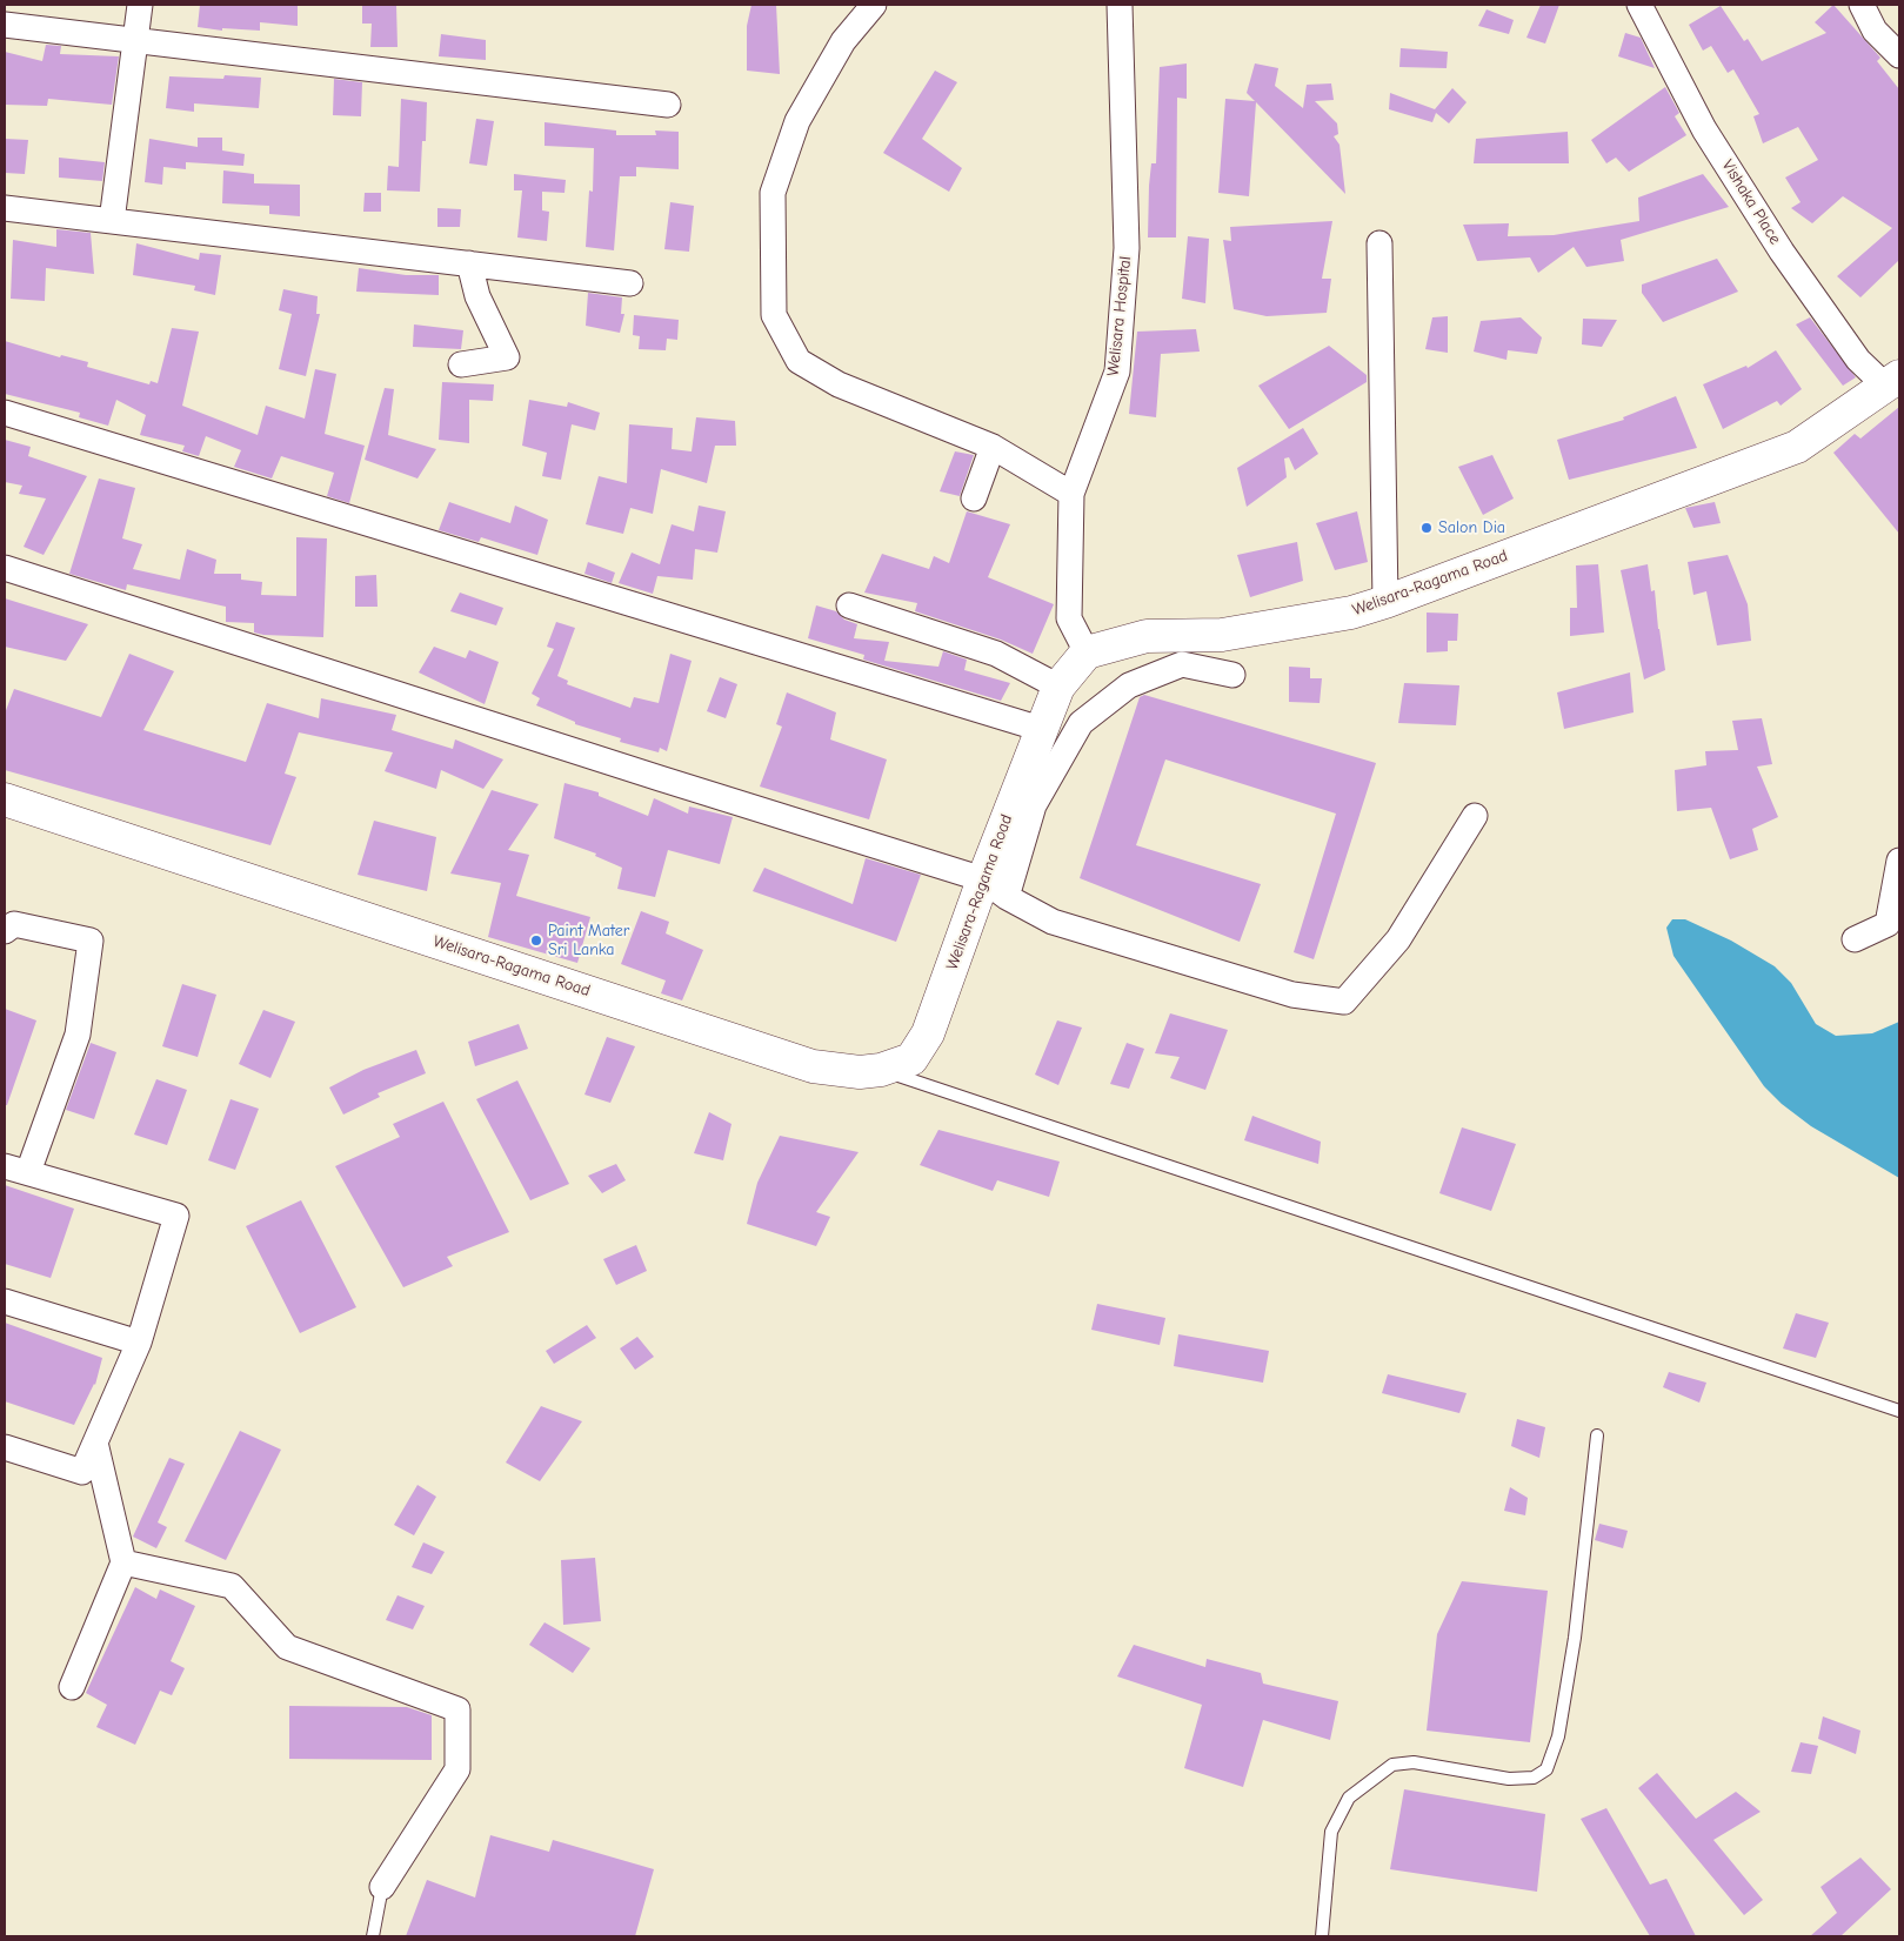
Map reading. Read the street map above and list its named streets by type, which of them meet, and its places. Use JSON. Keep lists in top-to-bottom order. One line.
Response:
{"streets":{"main road":["Welisara-Ragama Road"],"street":["Vishaka Place","Welisara Hospital"]},"crossings":[["Vishaka Place","Welisara-Ragama Road"],["Welisara Hospital","Welisara-Ragama Road"]],"places":["Salon Dia","Paint Mater Sri Lanka"]}
